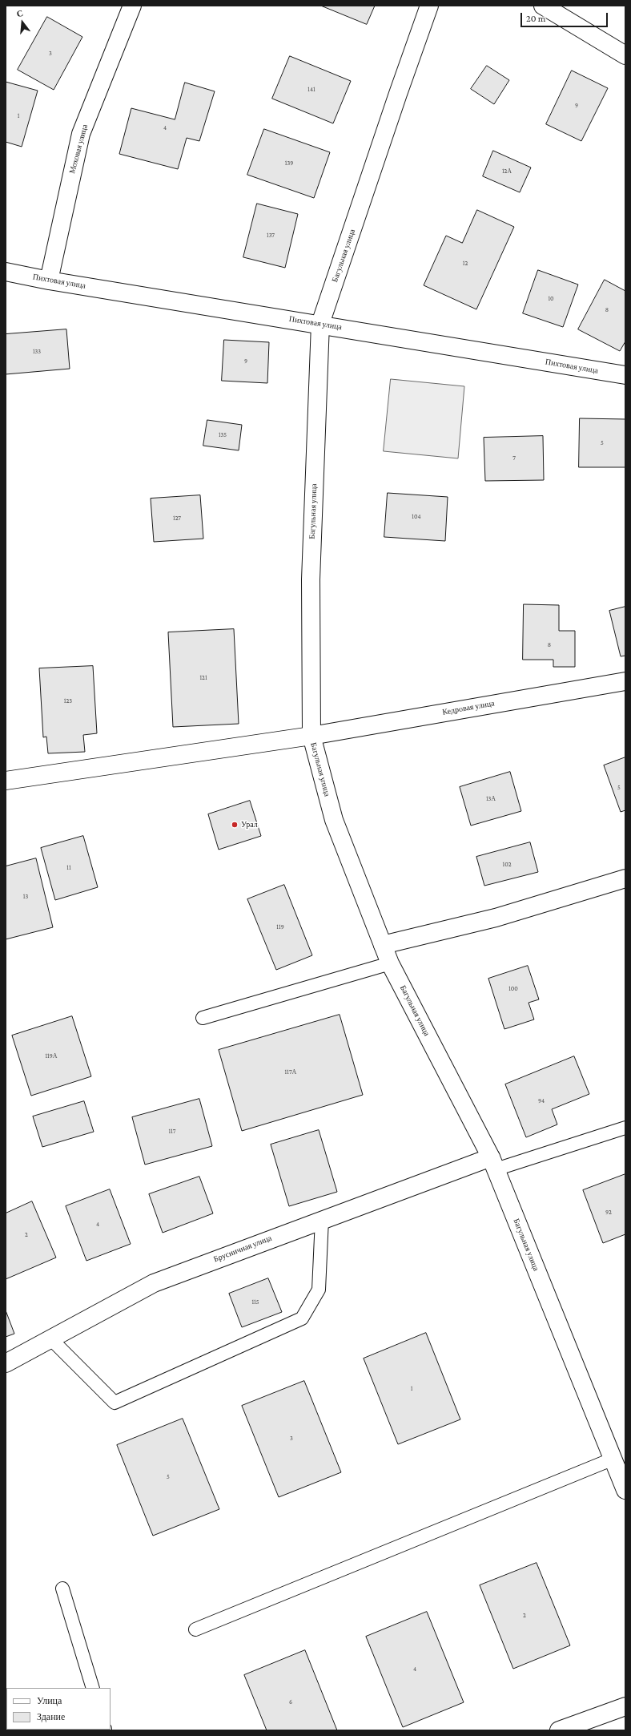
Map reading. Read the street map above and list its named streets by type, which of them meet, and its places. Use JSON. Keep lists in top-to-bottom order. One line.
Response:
{"streets":{"street":["Моховая улица","Багульная улица","Пихтовая улица","Кедровая улица","Брусничная улица"]},"crossings":[["Моховая улица","Пихтовая улица"],["Багульная улица","Пихтовая улица"],["Багульная улица","Кедровая улица"],["Багульная улица","Брусничная улица"]],"places":["Урал"],"house_numbers":["3","141","9","1","4","139","12А","137","12","10","8","133","9","135","5","7","104","127","8","121","123","5","13А","102","11","13","119","100","119А","117А","94","117","92","4","2","115","1","3","5","2","4","6"],"legend":["Улица","Здание"],"scale_bar":"20 m","north":"top"}
